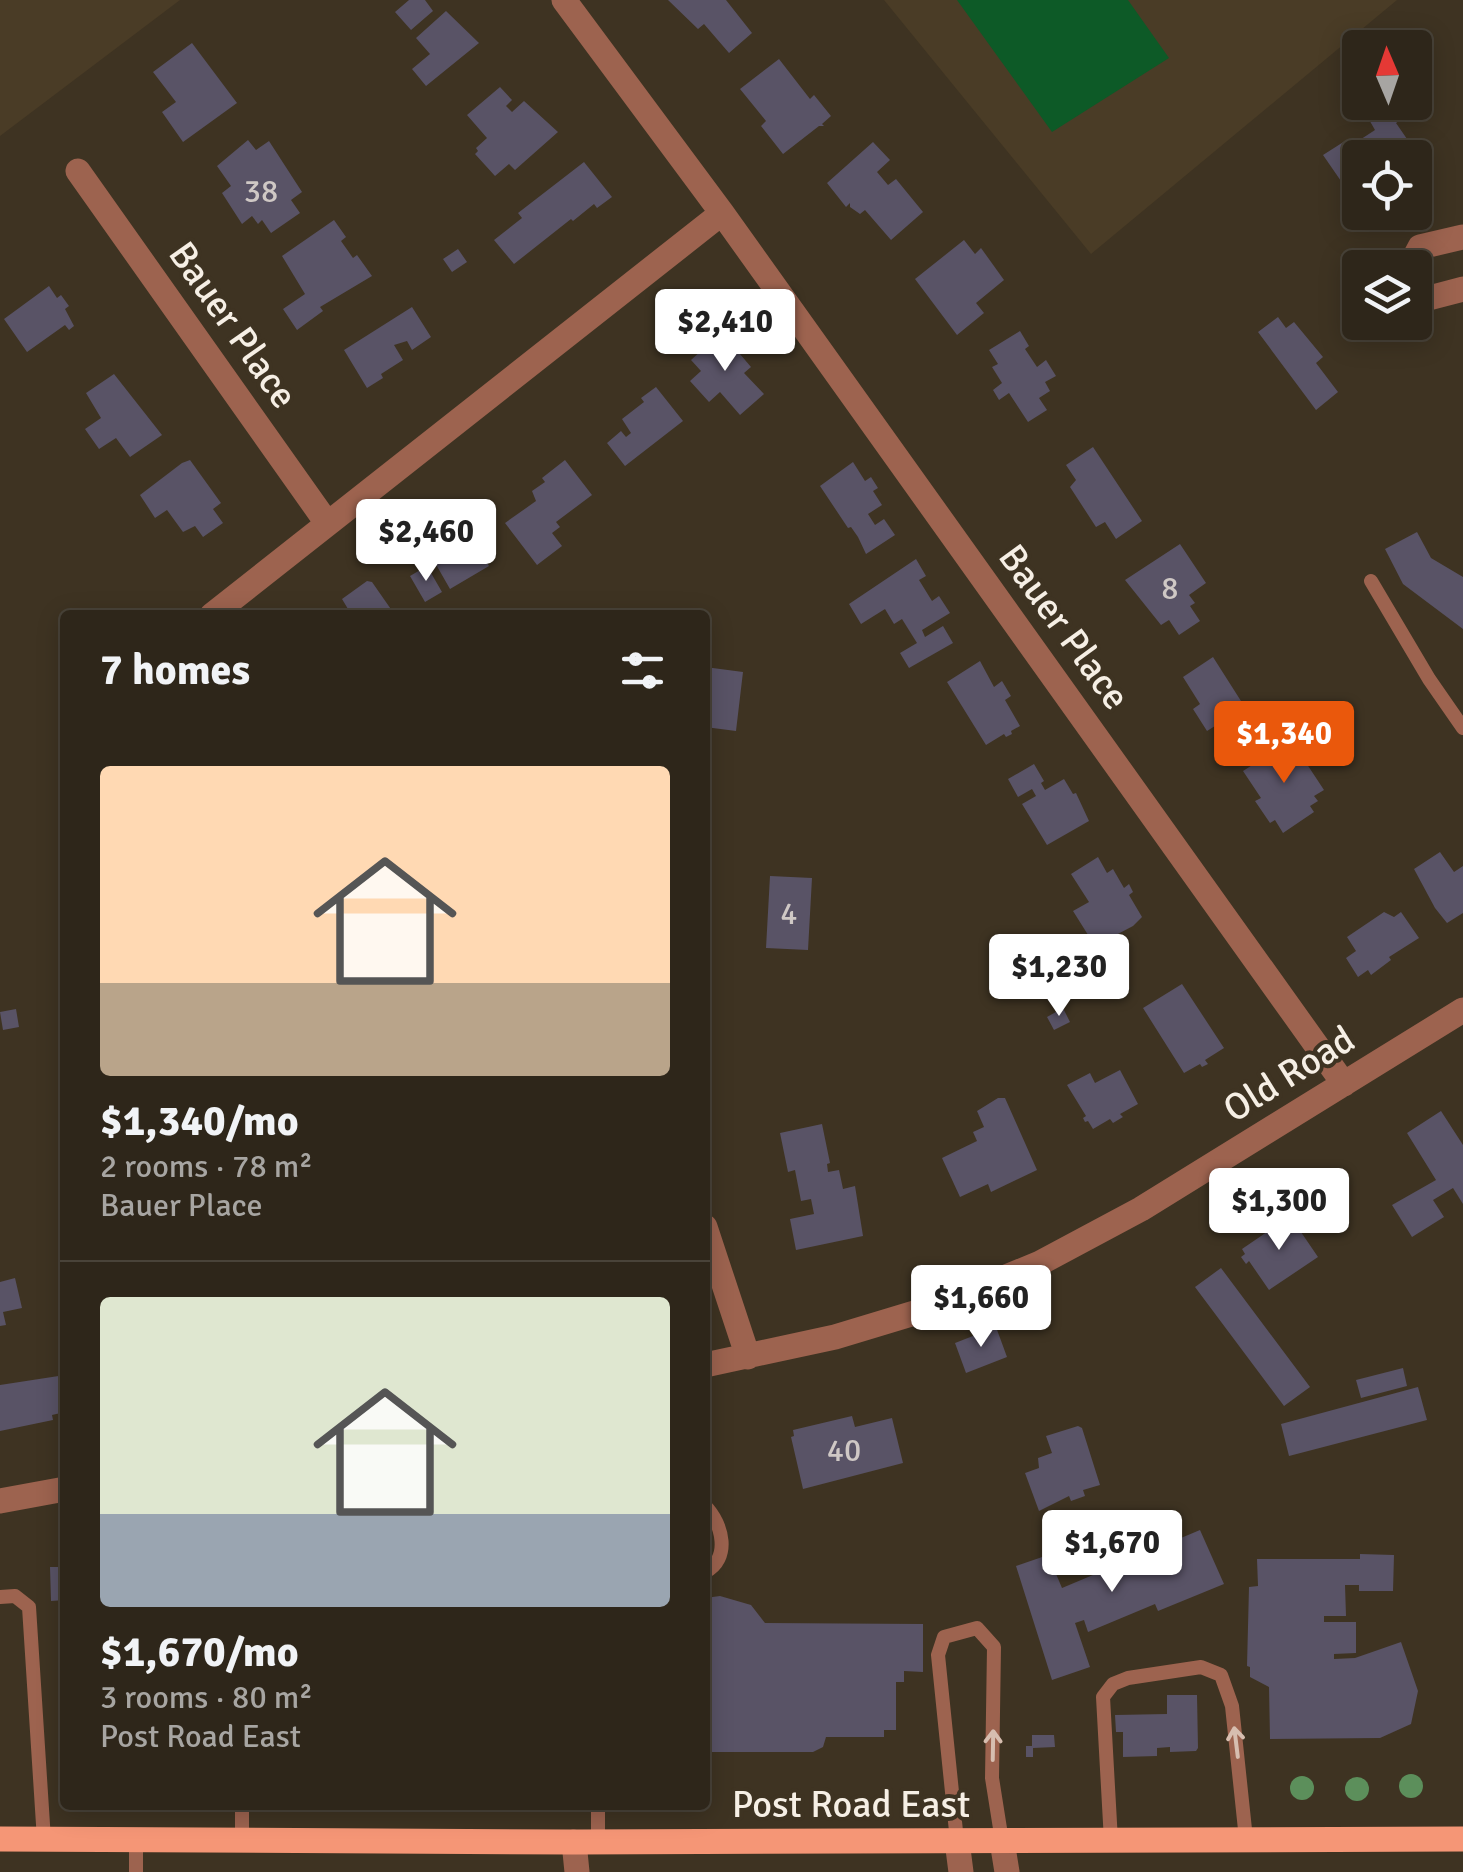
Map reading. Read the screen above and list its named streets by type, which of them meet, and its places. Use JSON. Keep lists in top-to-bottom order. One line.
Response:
{"streets":{"main road":["Post Road East"],"street":["Bauer Place","Old Road"]},"crossings":[["Bauer Place","Old Road"]],"house_numbers":["38","8","4","40"],"north":"top","page":{"price":["$2,410","$2,460","$1,340","$1,230","$1,300","$1,660","$1,670"],"heading":"7 homes","list":[{"name":"$1,340/mo","note":"2 rooms · 78 m² · Bauer Place"},{"name":"$1,670/mo","note":"3 rooms · 80 m² · Post Road East"}]}}
